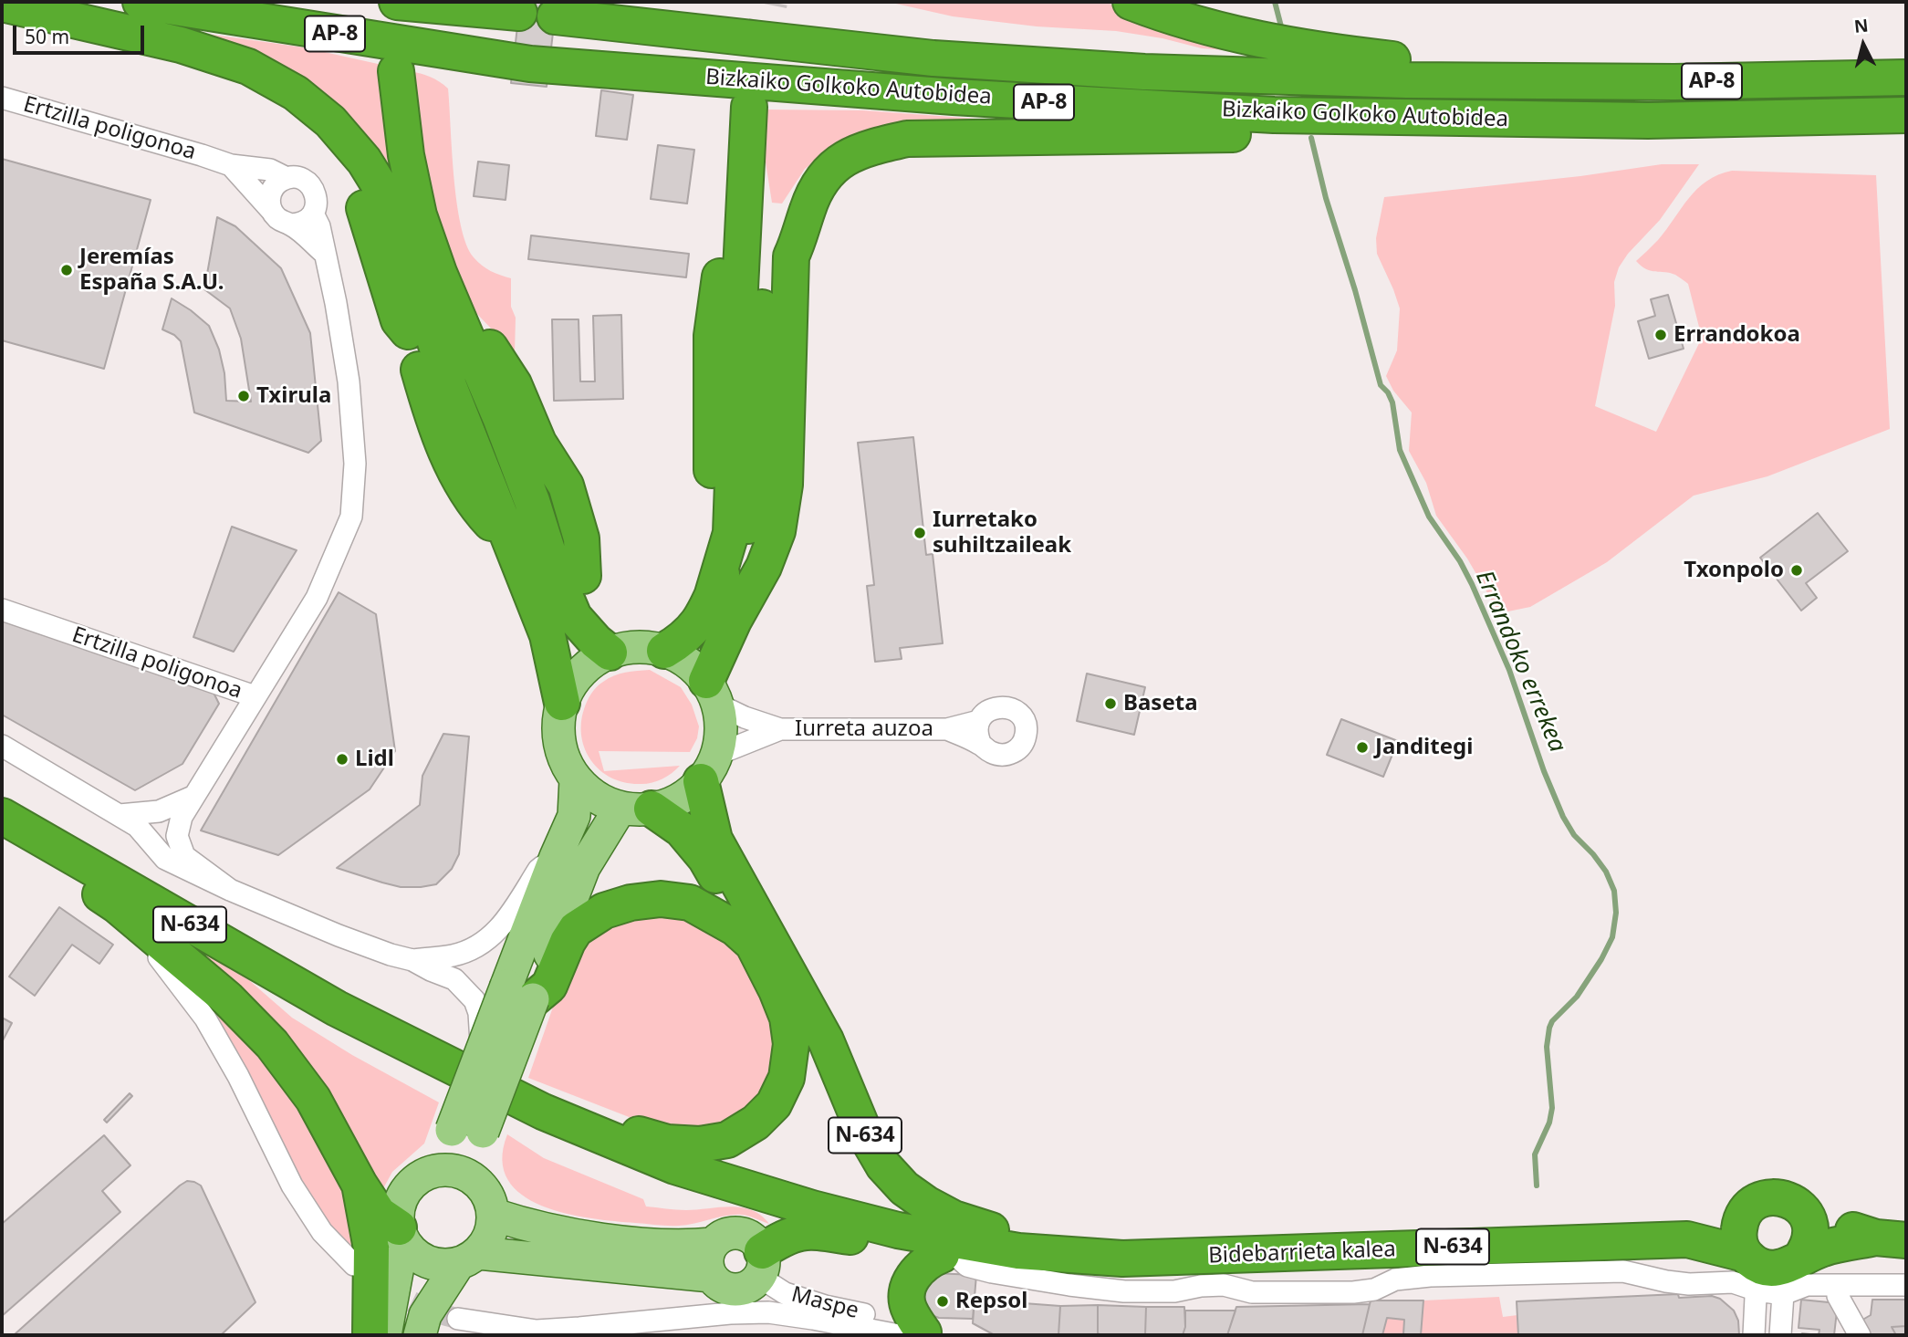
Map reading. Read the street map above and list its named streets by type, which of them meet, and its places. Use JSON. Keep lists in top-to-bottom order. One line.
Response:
{"streets":{"highway":["AP-8","Bizkaiko Golkoko Autobidea","N-634","Bidebarrieta kalea"],"street":["Ertzilla poligonoa","Iurreta auzoa","Maspe"]},"crossings":[["N-634","Bidebarrieta kalea"]],"water":["Errandoko errekea"],"places":["Jeremías España S.A.U.","Errandokoa","Txirula","Iurretako suhiltzaileak","Txonpolo","Baseta","Janditegi","Lidl","Repsol"],"scale_bar":"50 m","north":"top"}
